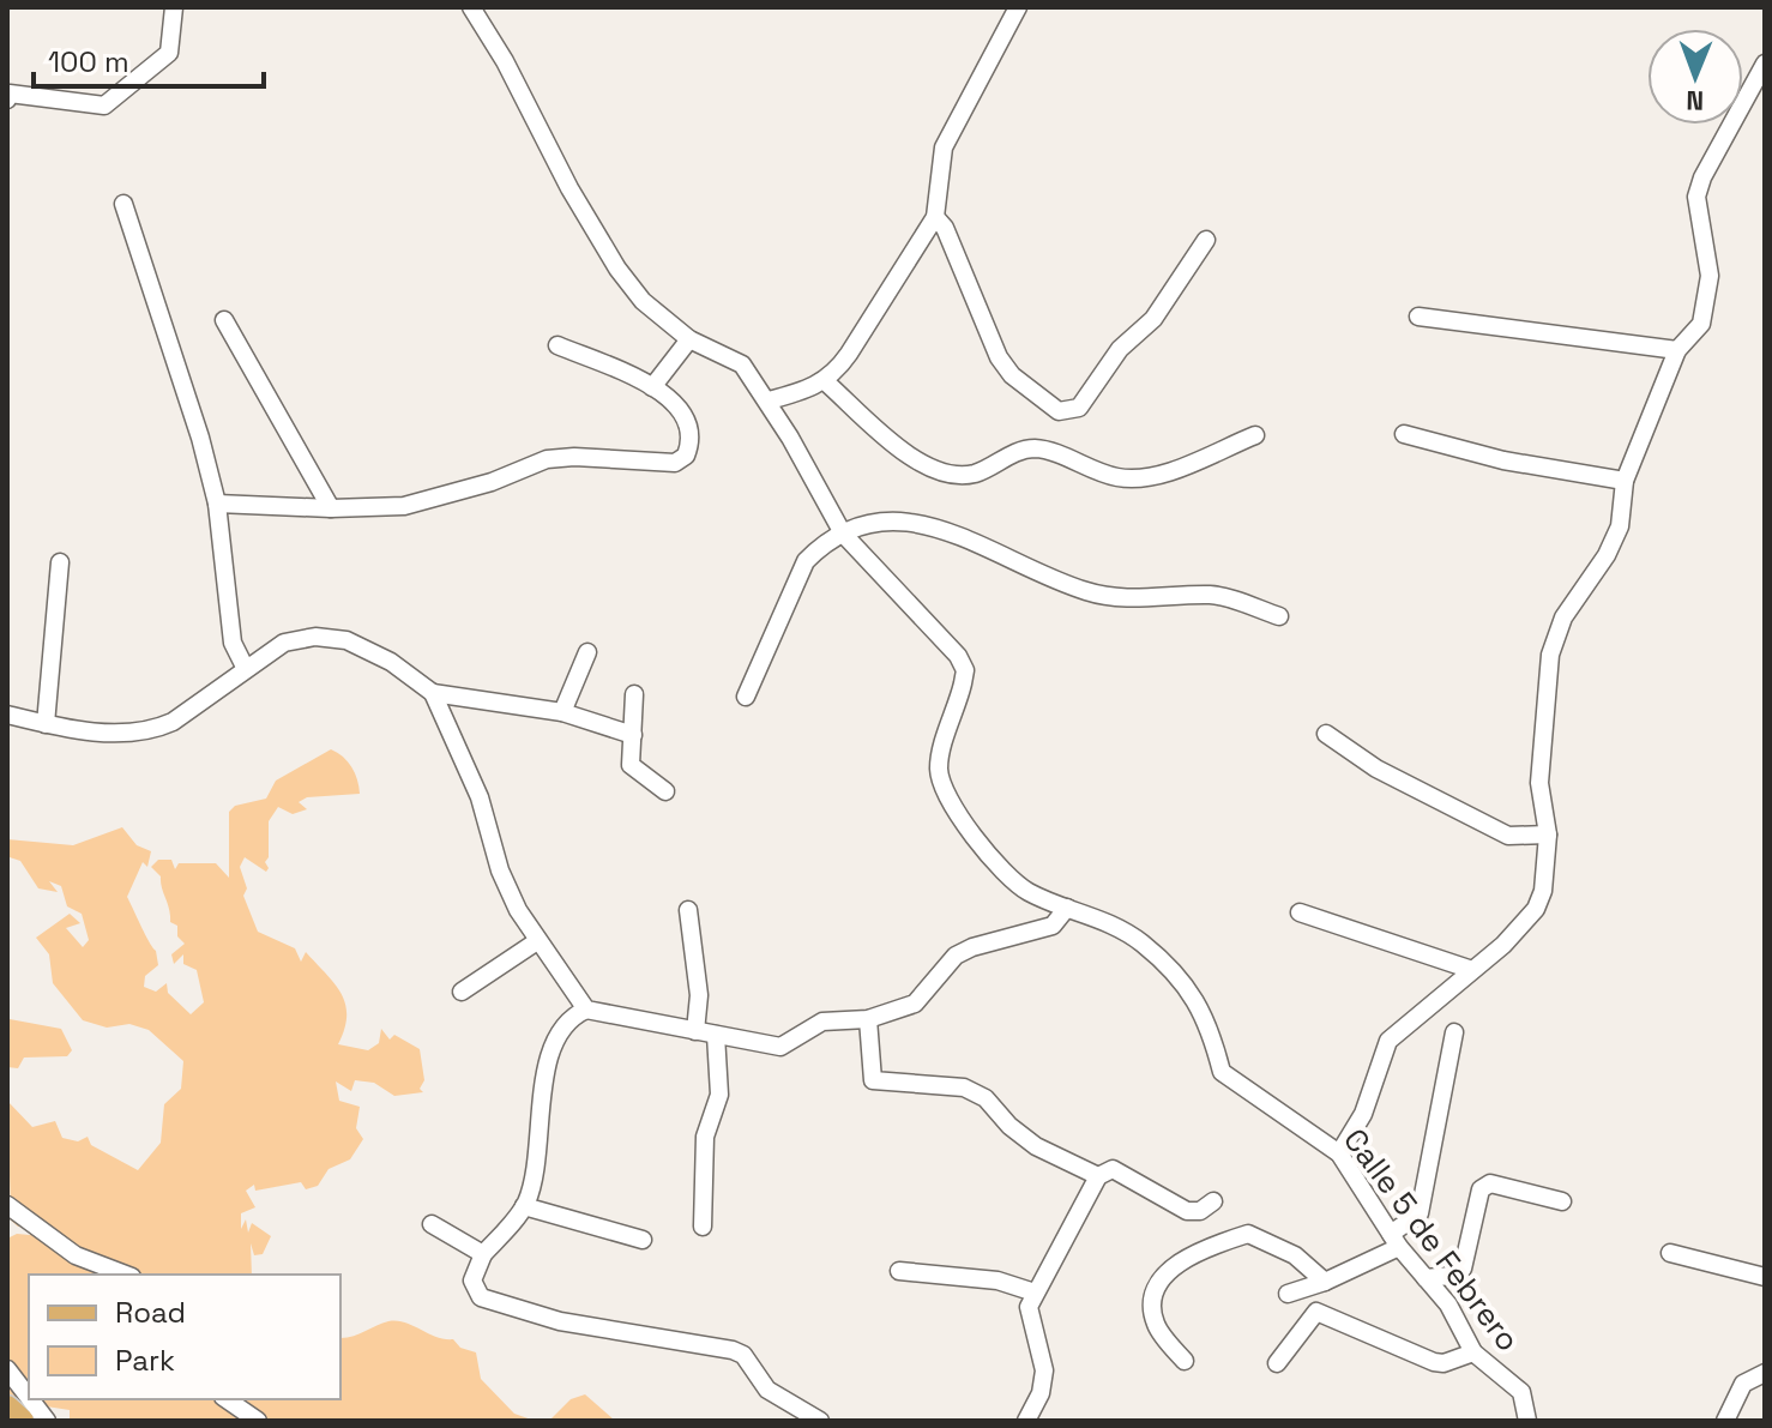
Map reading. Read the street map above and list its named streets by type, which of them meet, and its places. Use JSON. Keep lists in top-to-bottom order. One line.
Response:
{"streets":{"street":["Calle 5 de Febrero"]},"legend":["Road","Park"],"scale_bar":"100 m","north":"bottom"}
